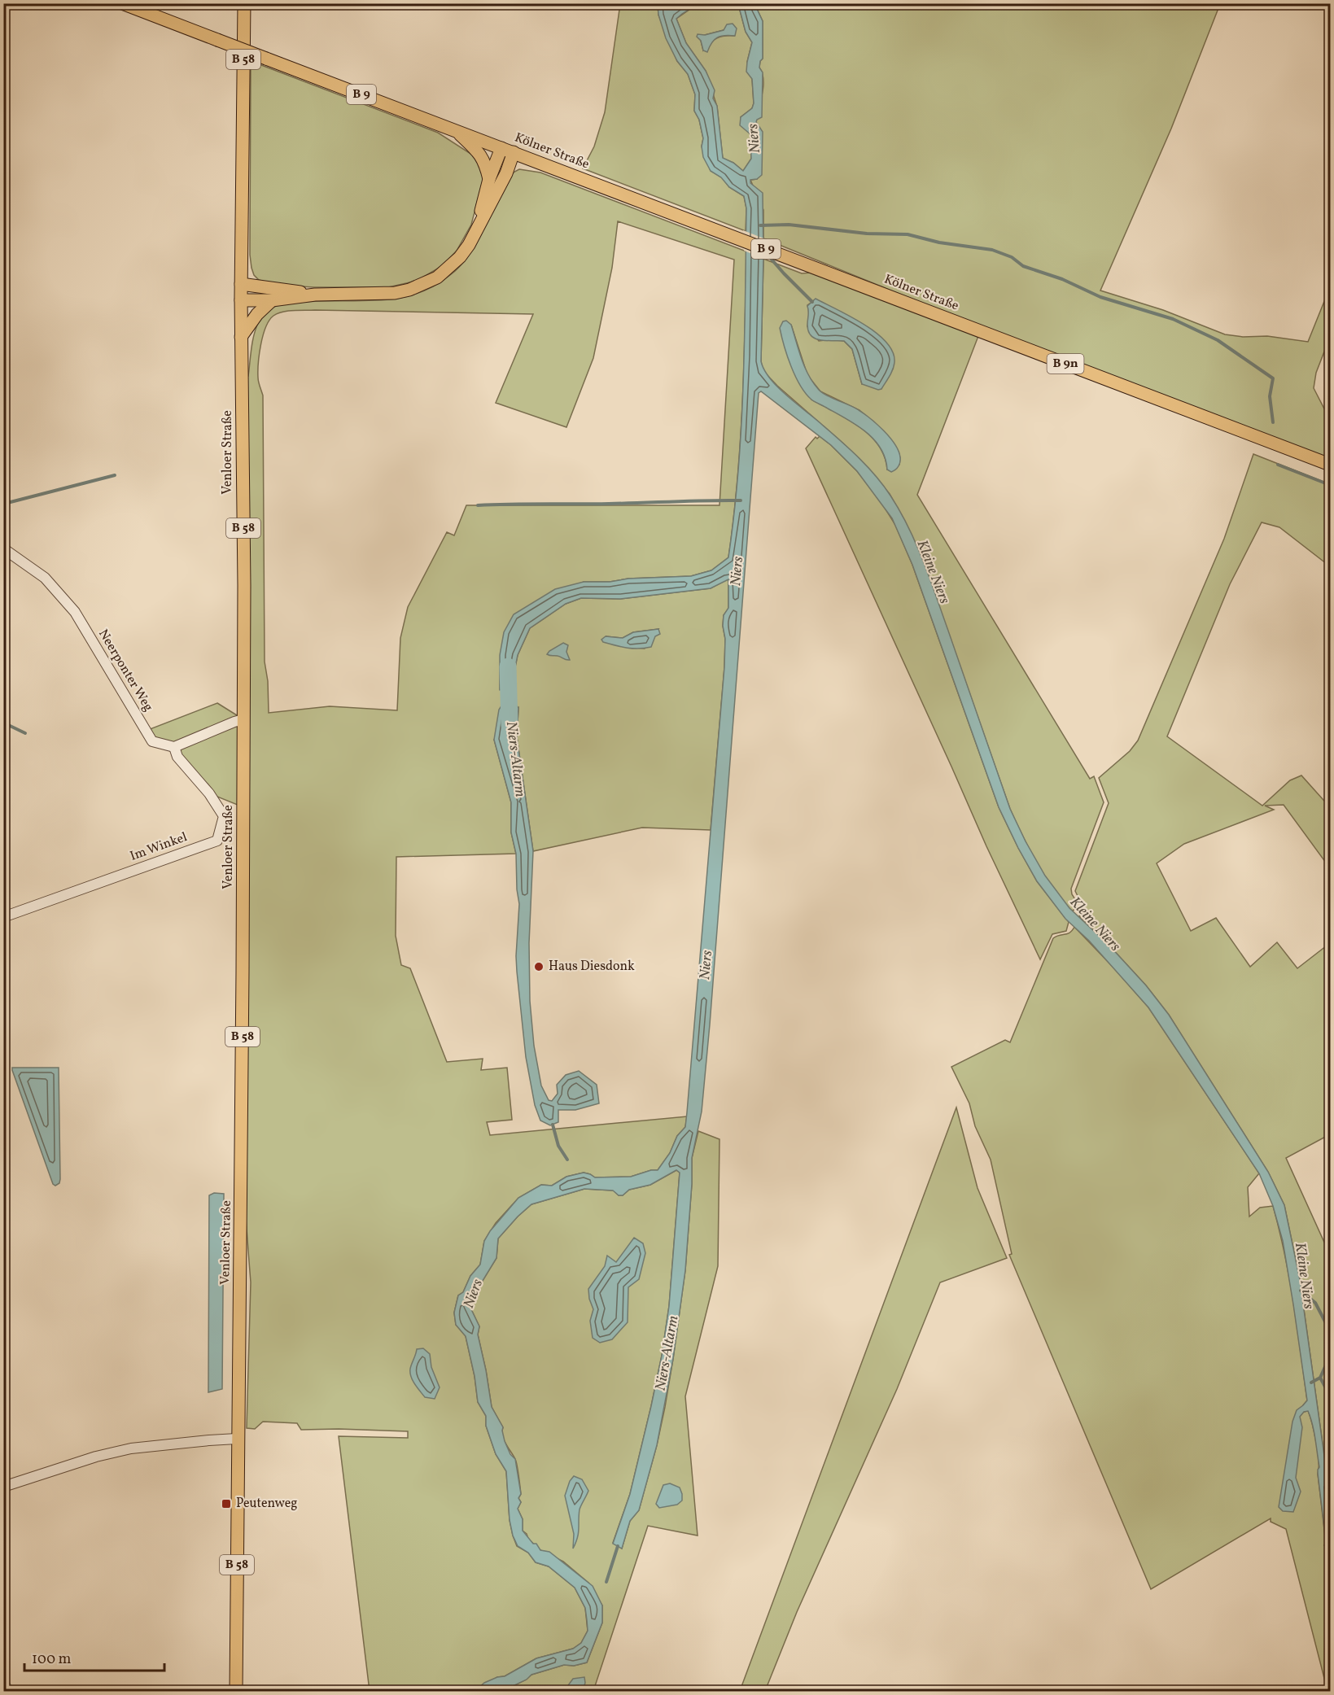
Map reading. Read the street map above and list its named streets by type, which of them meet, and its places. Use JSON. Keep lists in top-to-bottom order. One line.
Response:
{"streets":{"main road":["B 58","B 9","Kölner Straße","B 9n","Venloer Straße"],"street":["Neerponter Weg","Im Winkel"]},"crossings":[["B 9","Kölner Straße"],["Neerponter Weg","Im Winkel"]],"water":["Niers","Kleine Niers","Niers-Altarm"],"places":{"other":["Haus Diesdonk"],"transit":["Peutenweg"]},"scale_bar":"100 m"}
